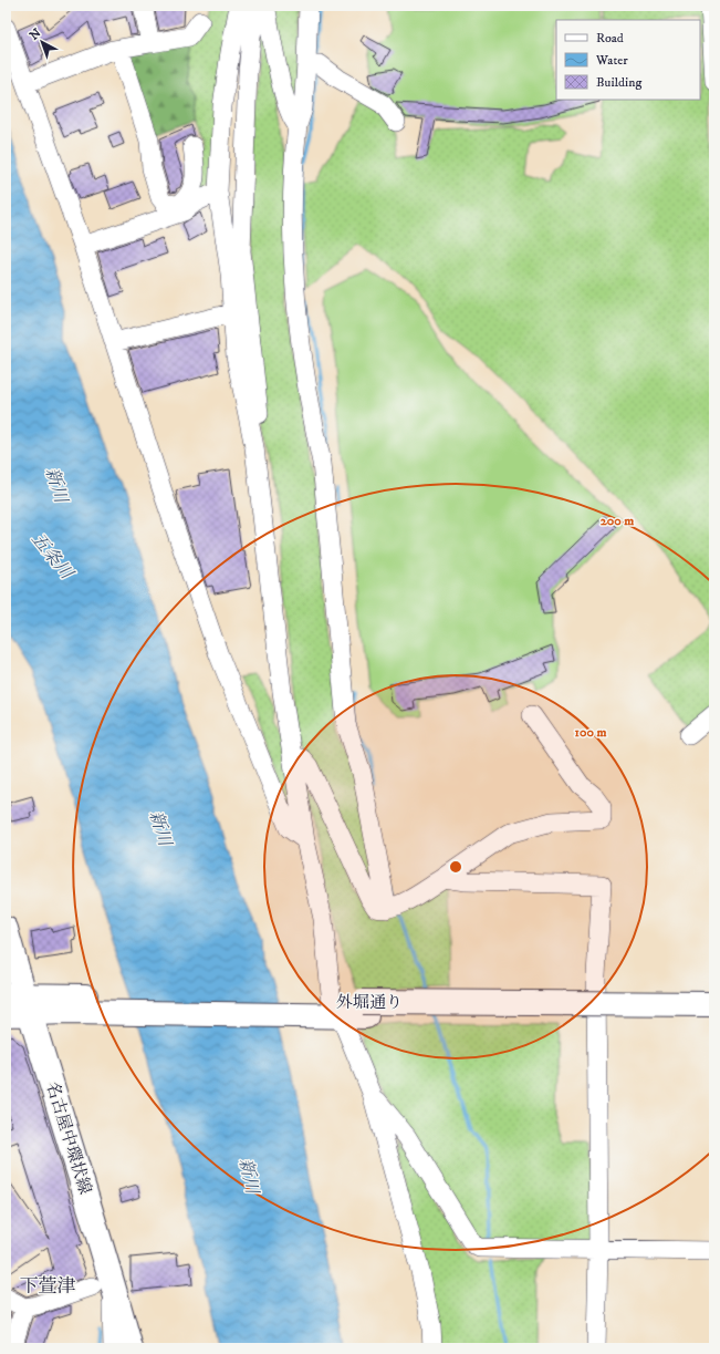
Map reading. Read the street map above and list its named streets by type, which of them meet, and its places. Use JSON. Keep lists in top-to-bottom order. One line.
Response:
{"streets":{"main road":["外堀通り","名古屋中環状線"]},"crossings":[["外堀通り","名古屋中環状線"]],"districts":["下萱津"],"water":["新川","五条川"],"legend":["Road","Water","Building"],"north":"top left","rings":["200 m","100 m"]}
